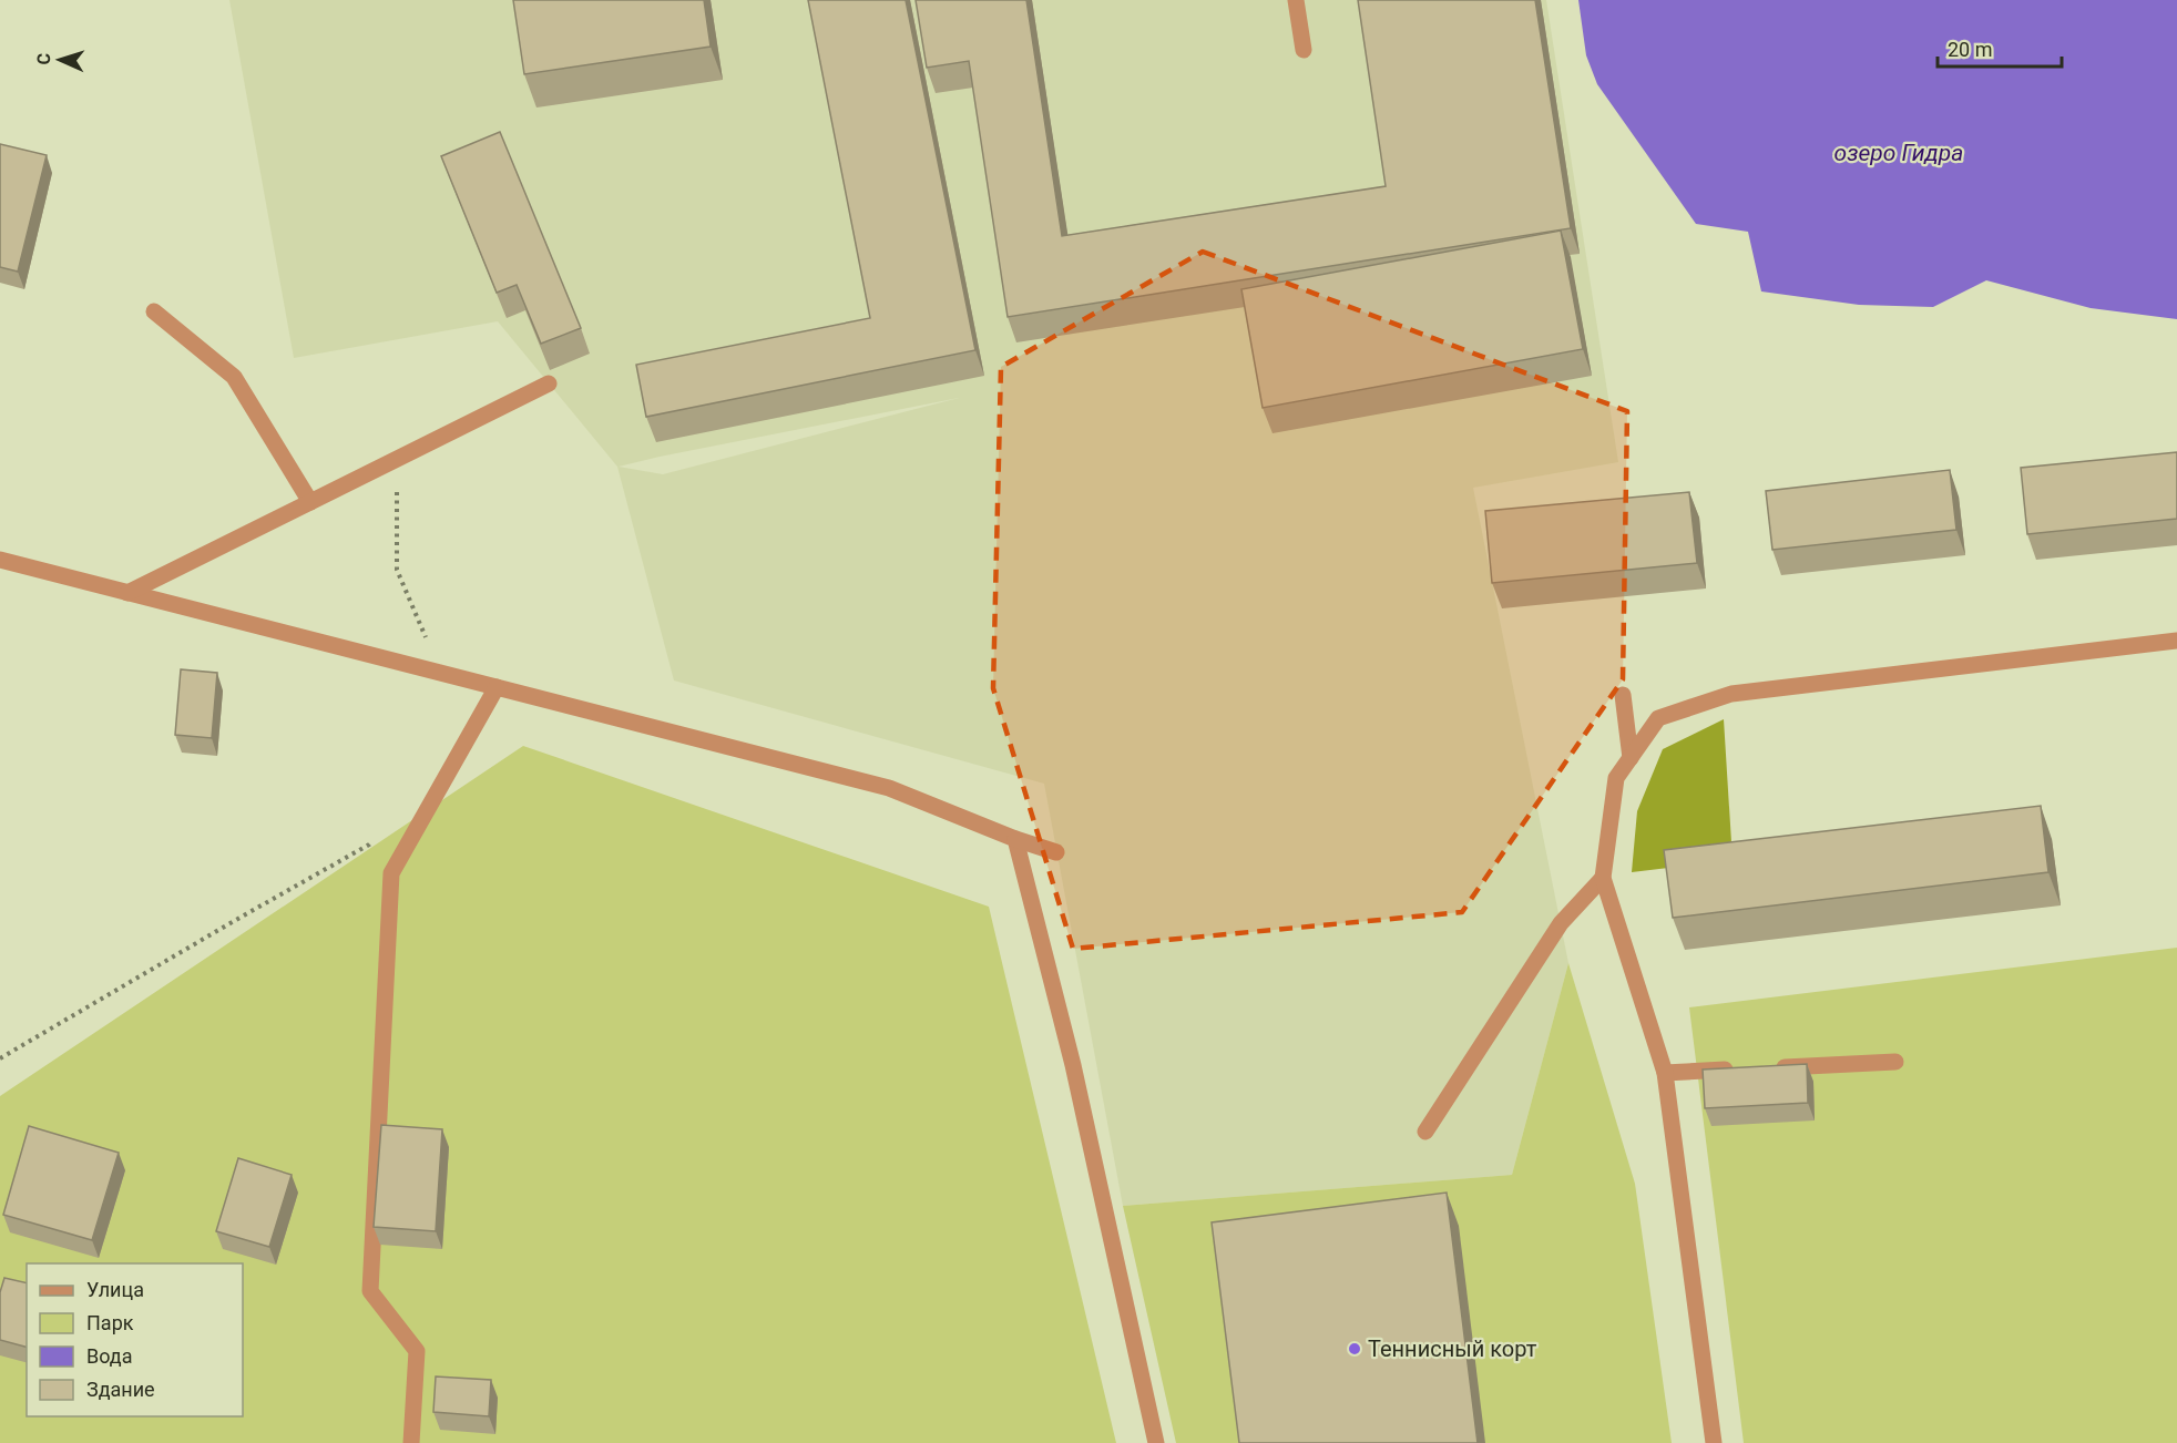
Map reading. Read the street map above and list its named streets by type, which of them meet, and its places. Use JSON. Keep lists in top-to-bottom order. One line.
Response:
{"water":["озеро Гидра"],"places":["Теннисный корт"],"legend":["Улица","Парк","Вода","Здание"],"scale_bar":"20 m","north":"left"}
